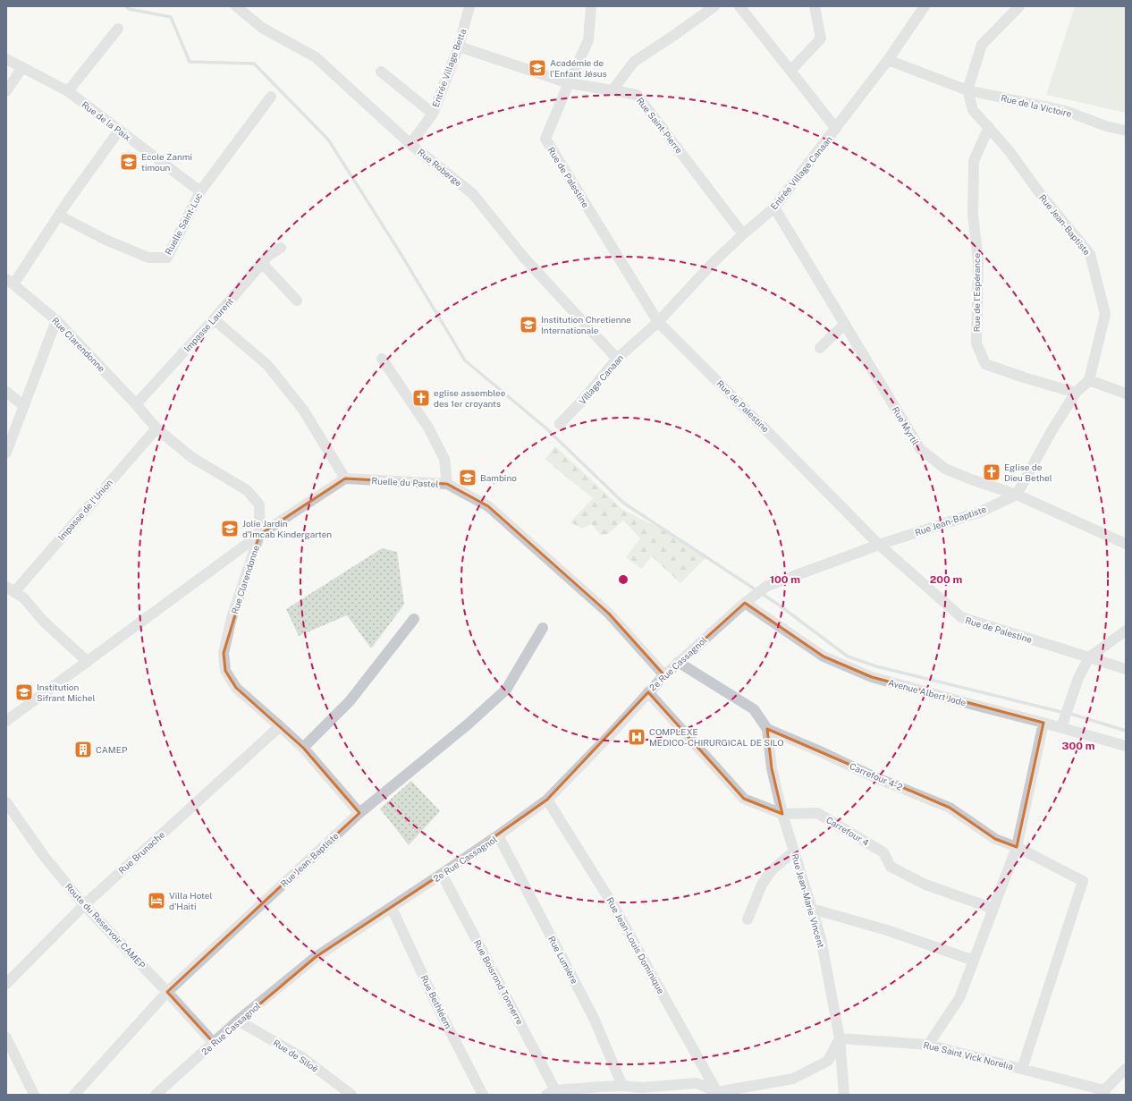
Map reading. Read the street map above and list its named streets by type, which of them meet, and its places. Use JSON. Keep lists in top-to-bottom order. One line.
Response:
{"streets":{"street":["Entrée Village Betta","Rue de la Victoire","Rue de la Paix","Rue Saint-Pierre","Rue Roberge","Entrée Village Canaan","Rue de Palestine","Ruelle Saint-Luc","Rue Jean-Baptiste","Rue de l'Espérance","Impasse Laurent","Rue Clarendonne","Village Canaan","Rue Myrtil","Ruelle du Pastel","Impasse de l'Union","2e Rue Cassagnol","Avenue Albert Jode","Carrefour 4-2","Carrefour 4","Rue Brunache","Rue Jean-Marie Vincent","Route du Reservoir CAMEP","Rue Jean-Louis Dominique","Rue Lumière","Rue Boisrond Tonnerre","Rue Bethléem","Rue de Siloë","Rue Saint Vick Norelia"]},"crossings":[["Entrée Village Betta","Rue Saint-Pierre"],["Entrée Village Betta","Rue Roberge"],["Rue de la Victoire","Entrée Village Canaan"],["Rue de la Victoire","Rue Jean-Baptiste"],["Rue de la Paix","Ruelle Saint-Luc"],["Rue Saint-Pierre","Entrée Village Canaan"],["Rue Saint-Pierre","Rue de Palestine"],["Rue Roberge","Village Canaan"],["Entrée Village Canaan","Rue de Palestine"],["Entrée Village Canaan","Village Canaan"],["Entrée Village Canaan","Rue Myrtil"],["Rue de Palestine","Rue Jean-Baptiste"],["Rue de Palestine","Village Canaan"],["Rue Jean-Baptiste","Rue de l'Espérance"],["Rue Jean-Baptiste","Rue Clarendonne"],["Rue Jean-Baptiste","Rue Myrtil"],["Rue Jean-Baptiste","2e Rue Cassagnol"],["Rue Jean-Baptiste","Route du Reservoir CAMEP"],["Impasse Laurent","Rue Clarendonne"],["Rue Clarendonne","Impasse de l'Union"],["Rue Clarendonne","Rue Brunache"],["Ruelle du Pastel","2e Rue Cassagnol"],["2e Rue Cassagnol","Avenue Albert Jode"],["2e Rue Cassagnol","Carrefour 4"],["2e Rue Cassagnol","Route du Reservoir CAMEP"],["2e Rue Cassagnol","Rue Jean-Louis Dominique"],["2e Rue Cassagnol","Rue Lumière"],["2e Rue Cassagnol","Rue Boisrond Tonnerre"],["2e Rue Cassagnol","Rue Bethléem"],["2e Rue Cassagnol","Rue de Siloë"],["Carrefour 4-2","Rue Jean-Marie Vincent"],["Carrefour 4-2","Rue Saint Vick Norelia"],["Carrefour 4","Rue Jean-Marie Vincent"],["Rue Brunache","Route du Reservoir CAMEP"],["Rue Jean-Marie Vincent","Rue Saint Vick Norelia"]],"places":{"school or university":["Académie de l'Enfant Jésus","Ecole Zanmi timoun","Institution Chretienne Internationale","Bambino","Jolie Jardin d'Imcab Kindergarten","Institution Sifrant Michel"],"church":["eglise assemblee des 1er croyants","Eglise de Dieu Bethel"],"hospital":["COMPLEXE MEDICO-CHIRURGICAL DE SILO"],"building":["CAMEP"],"hotel":["Villa Hotel d'Haiti"]},"rings":["100 m","200 m","300 m"]}
